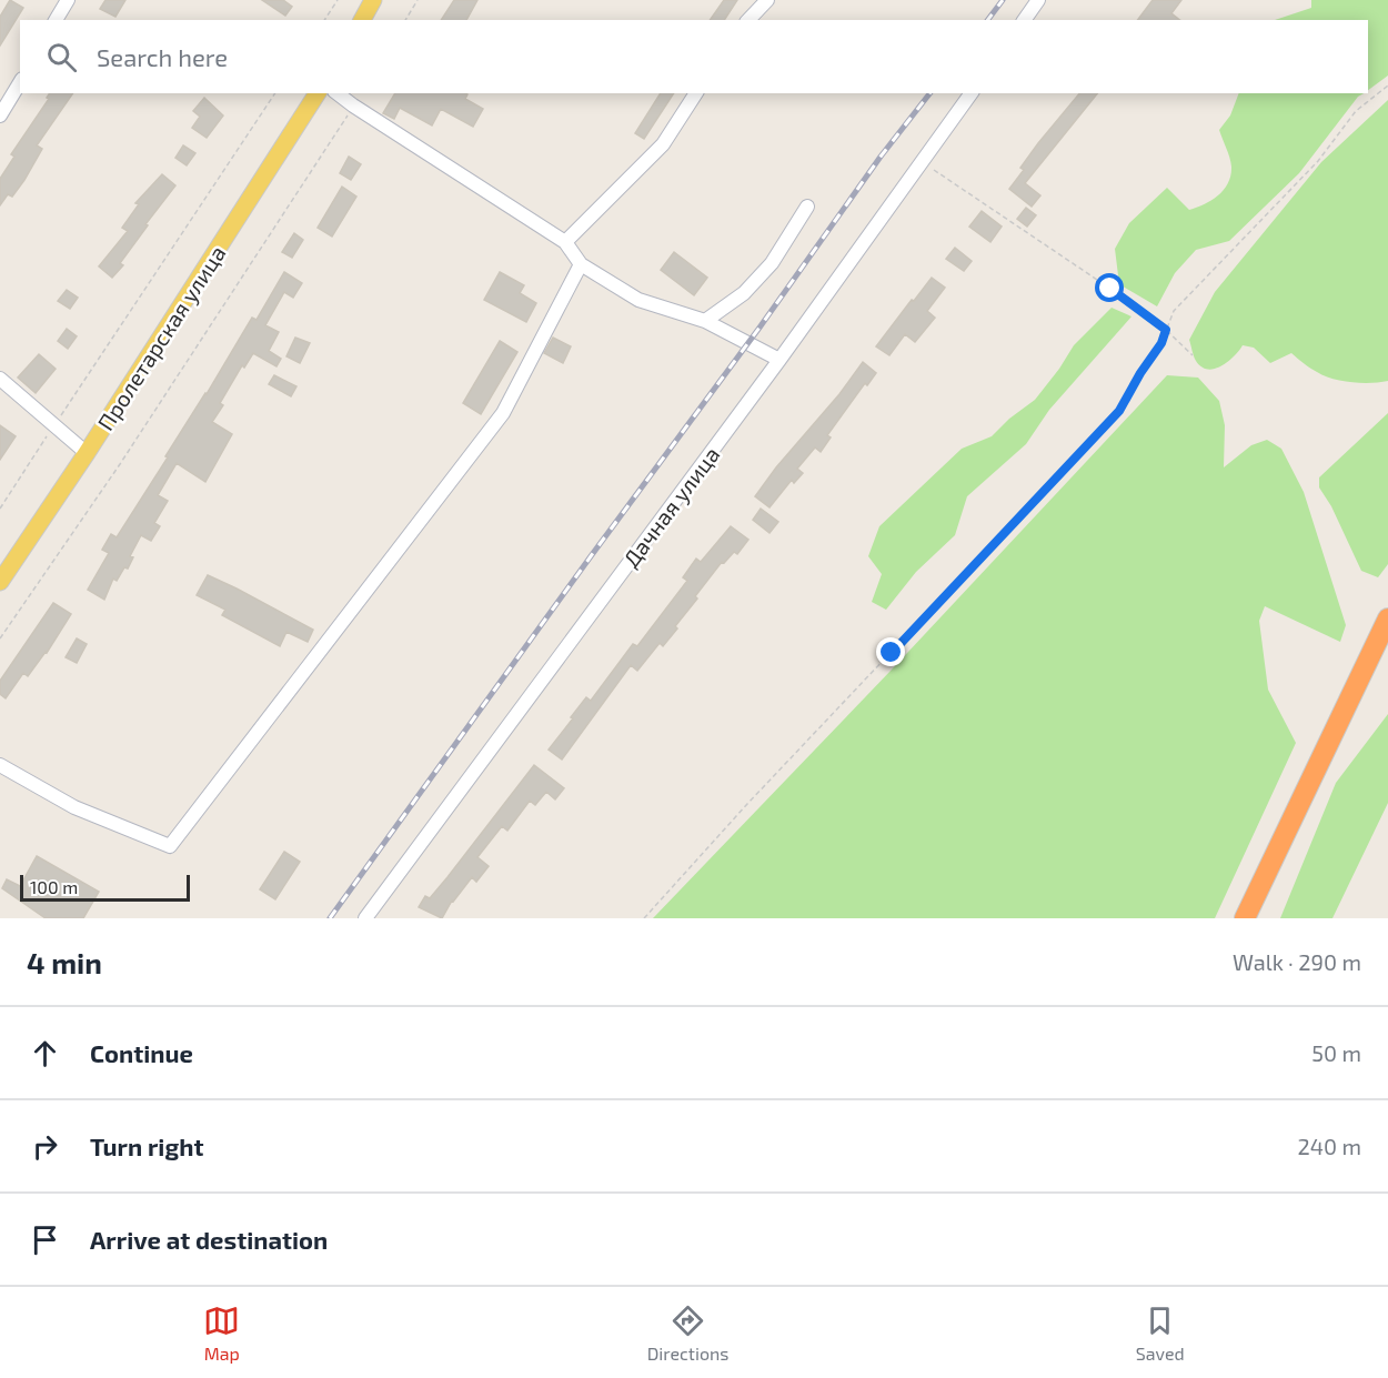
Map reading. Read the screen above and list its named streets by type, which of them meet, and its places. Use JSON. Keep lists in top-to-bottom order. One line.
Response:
{"streets":{"main road":["Пролетарская улица"],"street":["Дачная улица"]},"scale_bar":"100 m","page":{"search":"Search here","scale":"100 m","heading":["4 min","Walk · 290 m"],"list":[["Continue","50 m"],["Turn right","240 m"],"Arrive at destination"],"nav":["Map","Directions","Saved"]}}
